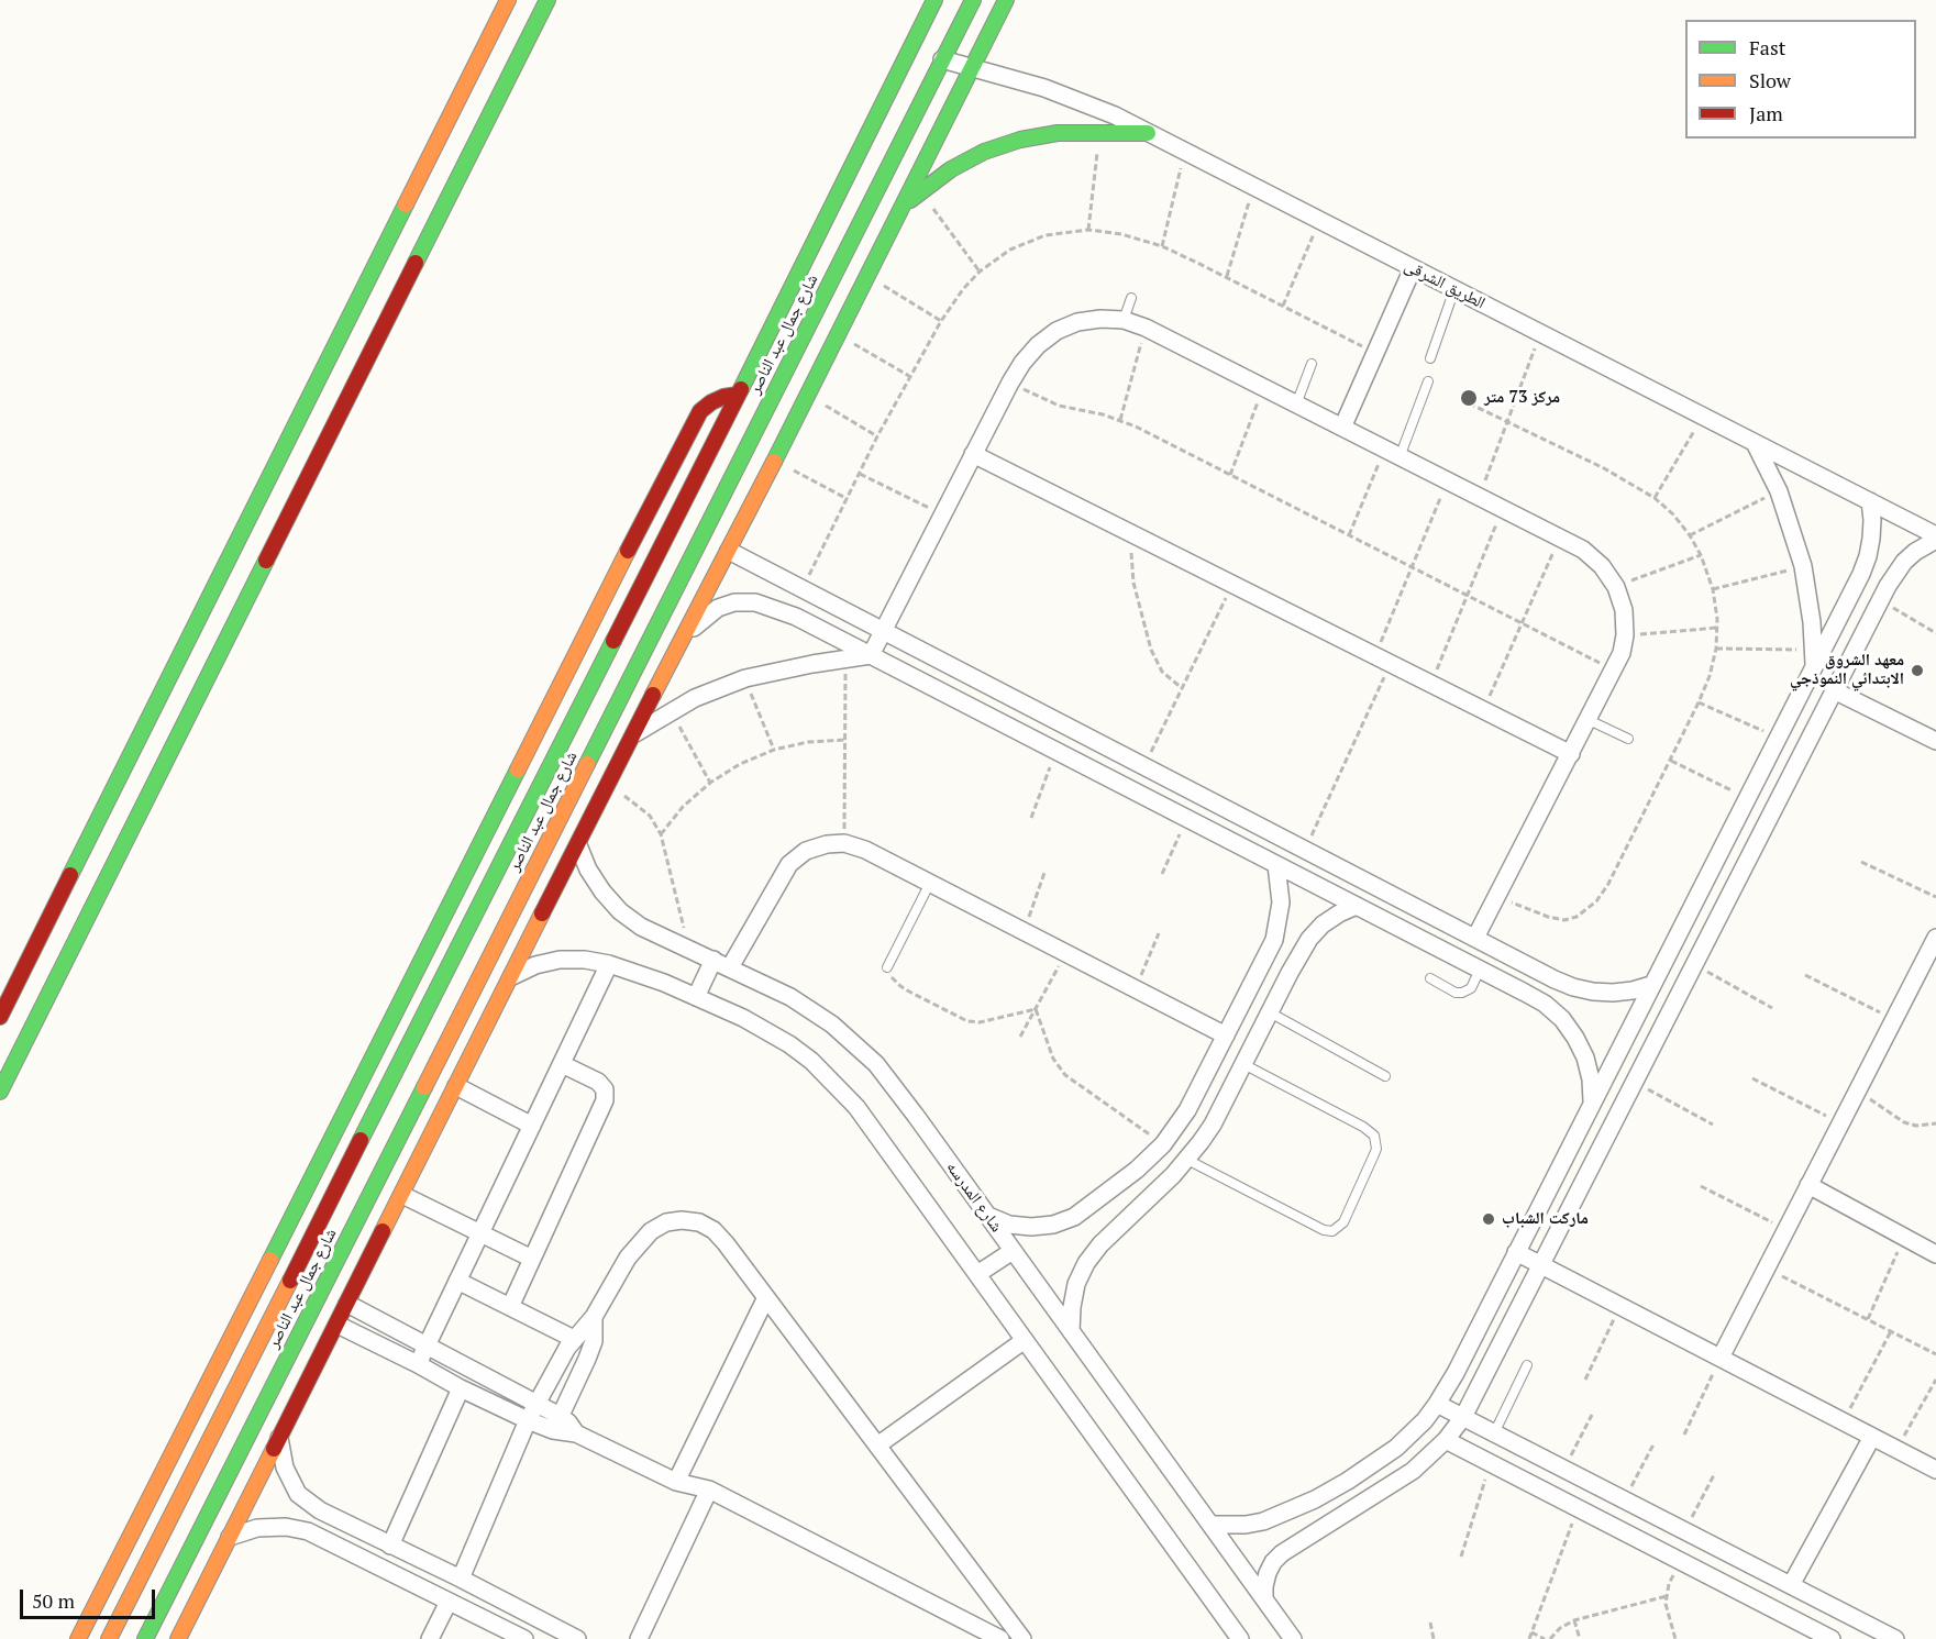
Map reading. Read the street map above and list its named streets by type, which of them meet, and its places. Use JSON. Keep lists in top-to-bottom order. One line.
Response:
{"streets":{"main road":["شارع جمال عبد الناصر"],"street":["الطريق الشرقى","شارع المدرسه"]},"crossings":[["الطريق الشرقى","شارع جمال عبد الناصر"]],"places":["مركز 73 متر","معهد الشروق الابتدائي النموذجي","ماركت الشباب"],"legend":["Fast","Slow","Jam"],"scale_bar":"50 m"}
